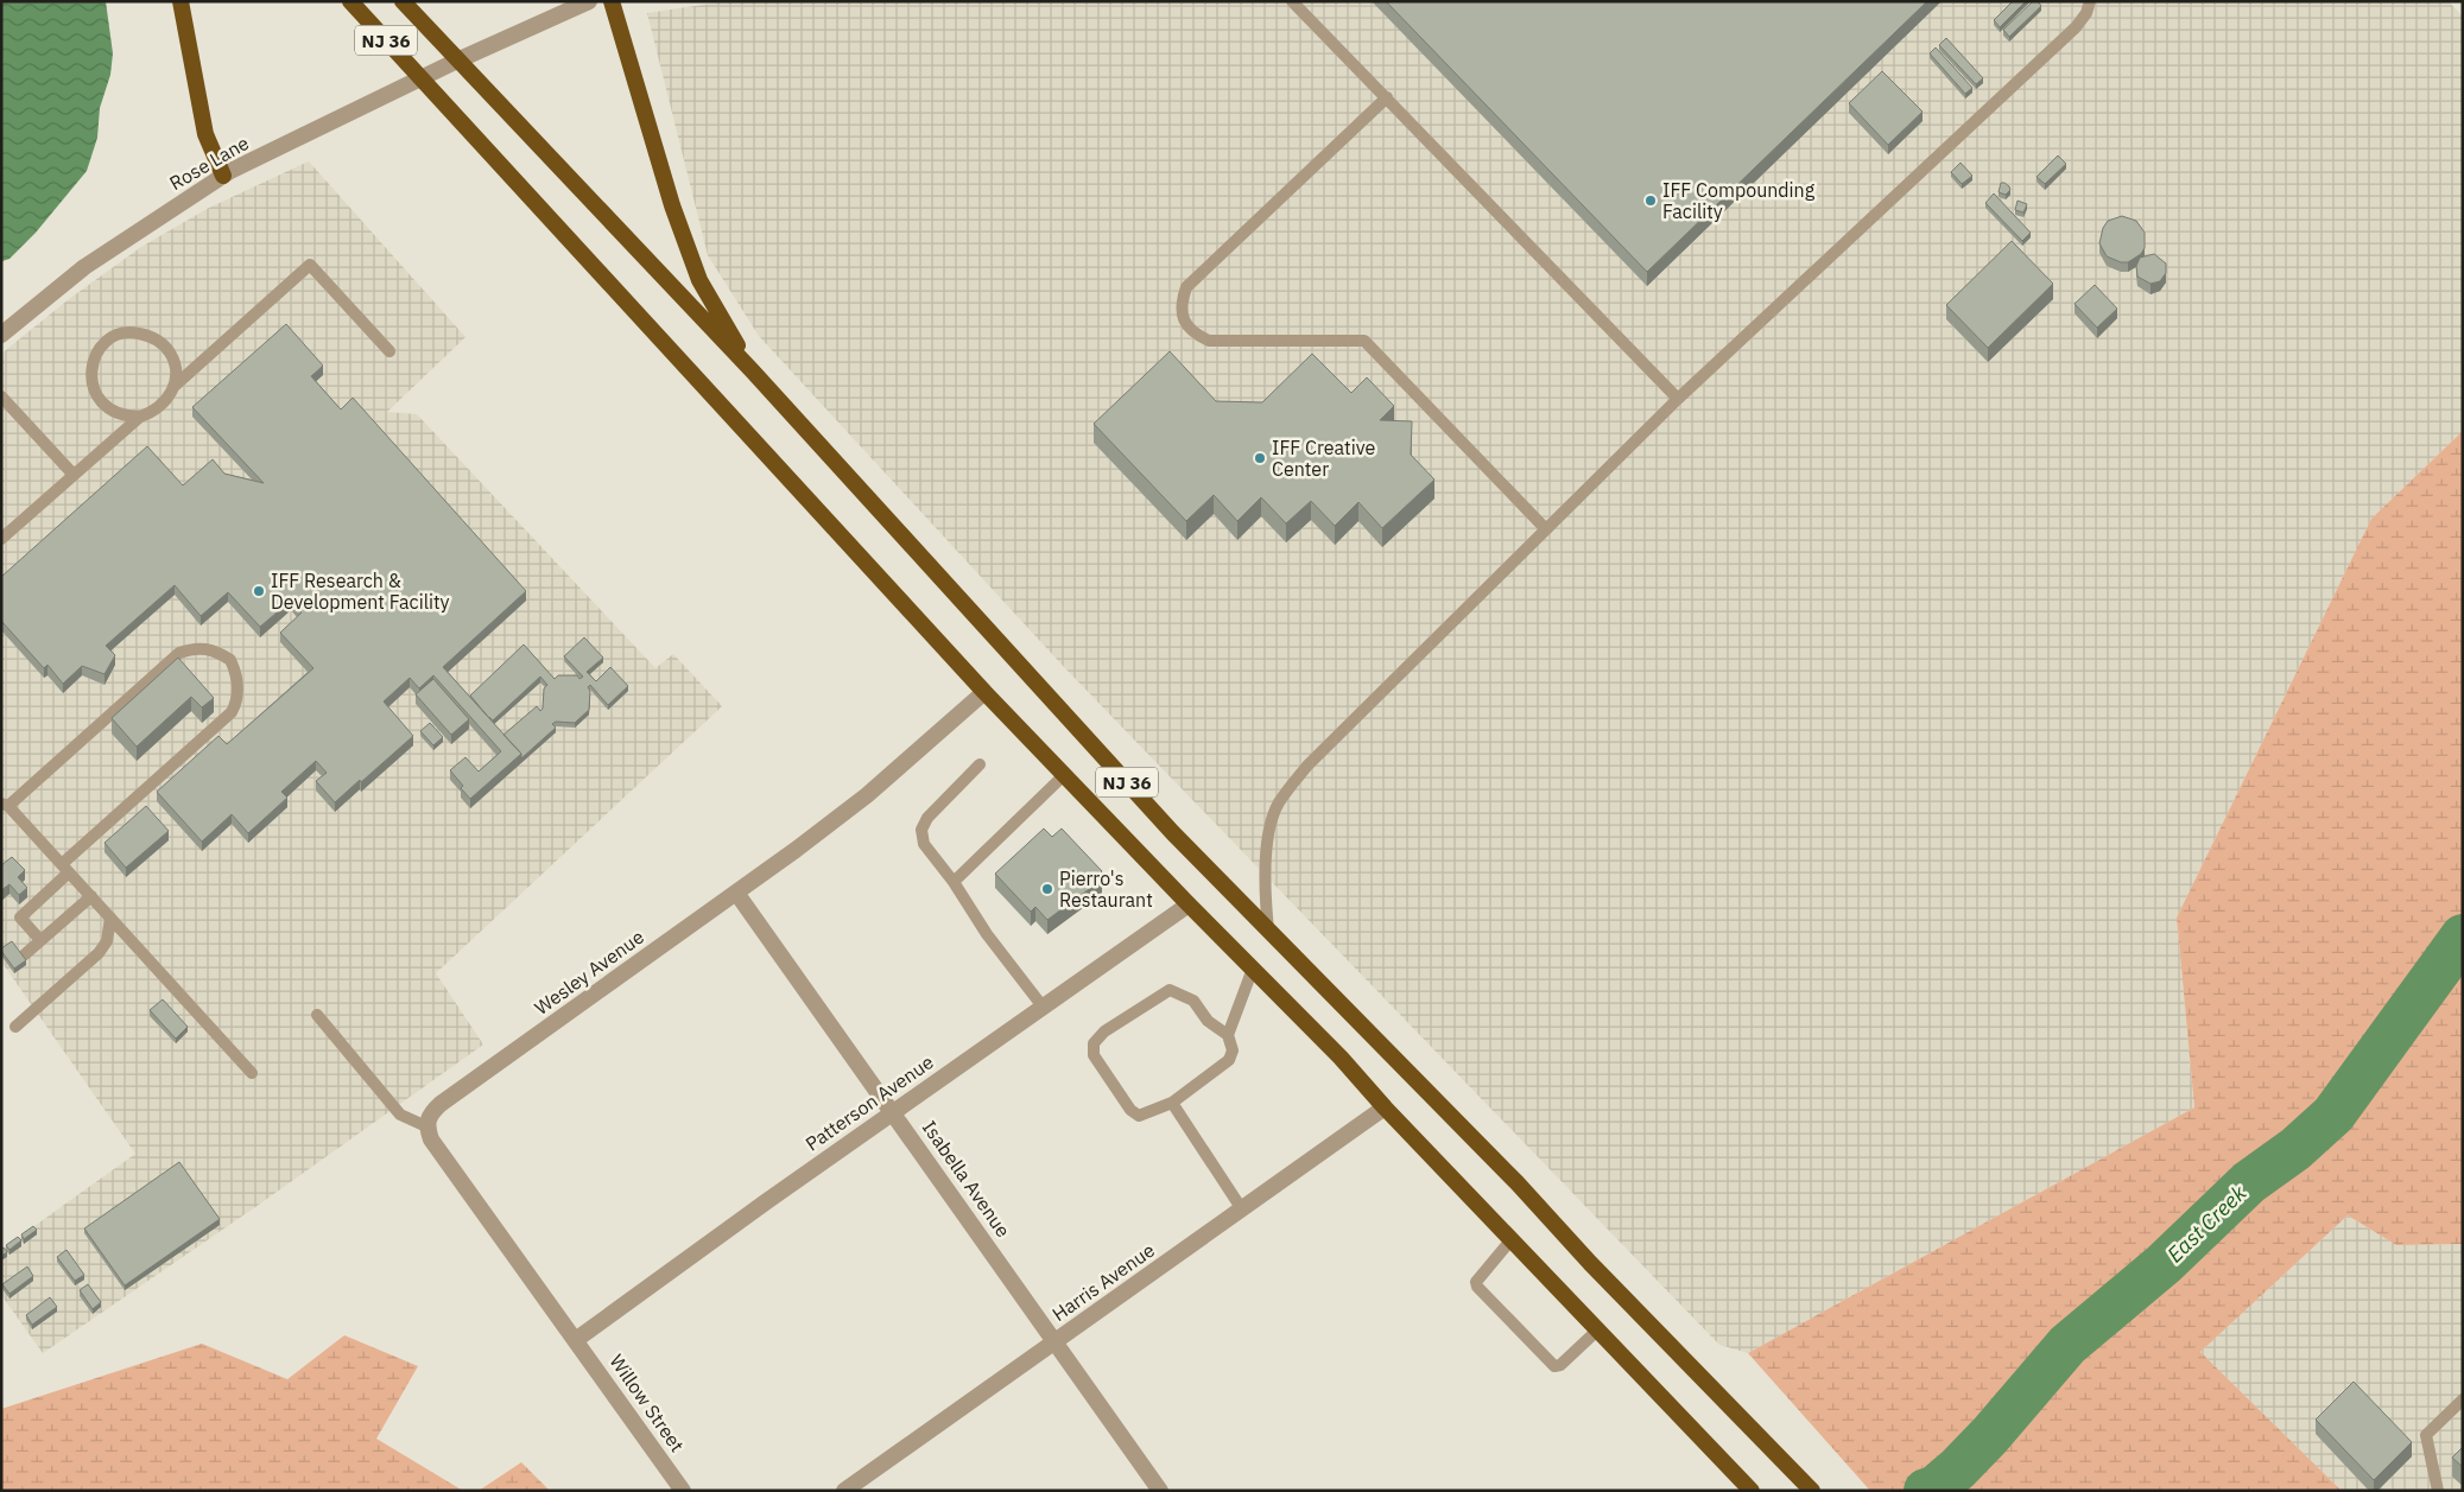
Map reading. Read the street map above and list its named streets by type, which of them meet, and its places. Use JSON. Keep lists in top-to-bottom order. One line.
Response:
{"streets":{"highway":["NJ 36"],"street":["Rose Lane","Wesley Avenue","Patterson Avenue","Isabella Avenue","Harris Avenue","Willow Street"]},"crossings":[["NJ 36","Rose Lane"],["NJ 36","Wesley Avenue"],["NJ 36","Patterson Avenue"],["NJ 36","Harris Avenue"],["Wesley Avenue","Isabella Avenue"],["Patterson Avenue","Isabella Avenue"],["Patterson Avenue","Willow Street"],["Isabella Avenue","Harris Avenue"]],"water":["East Creek"],"places":["IFF Compounding Facility","IFF Creative Center","IFF Research & Development Facility","Pierro's Restaurant"]}
